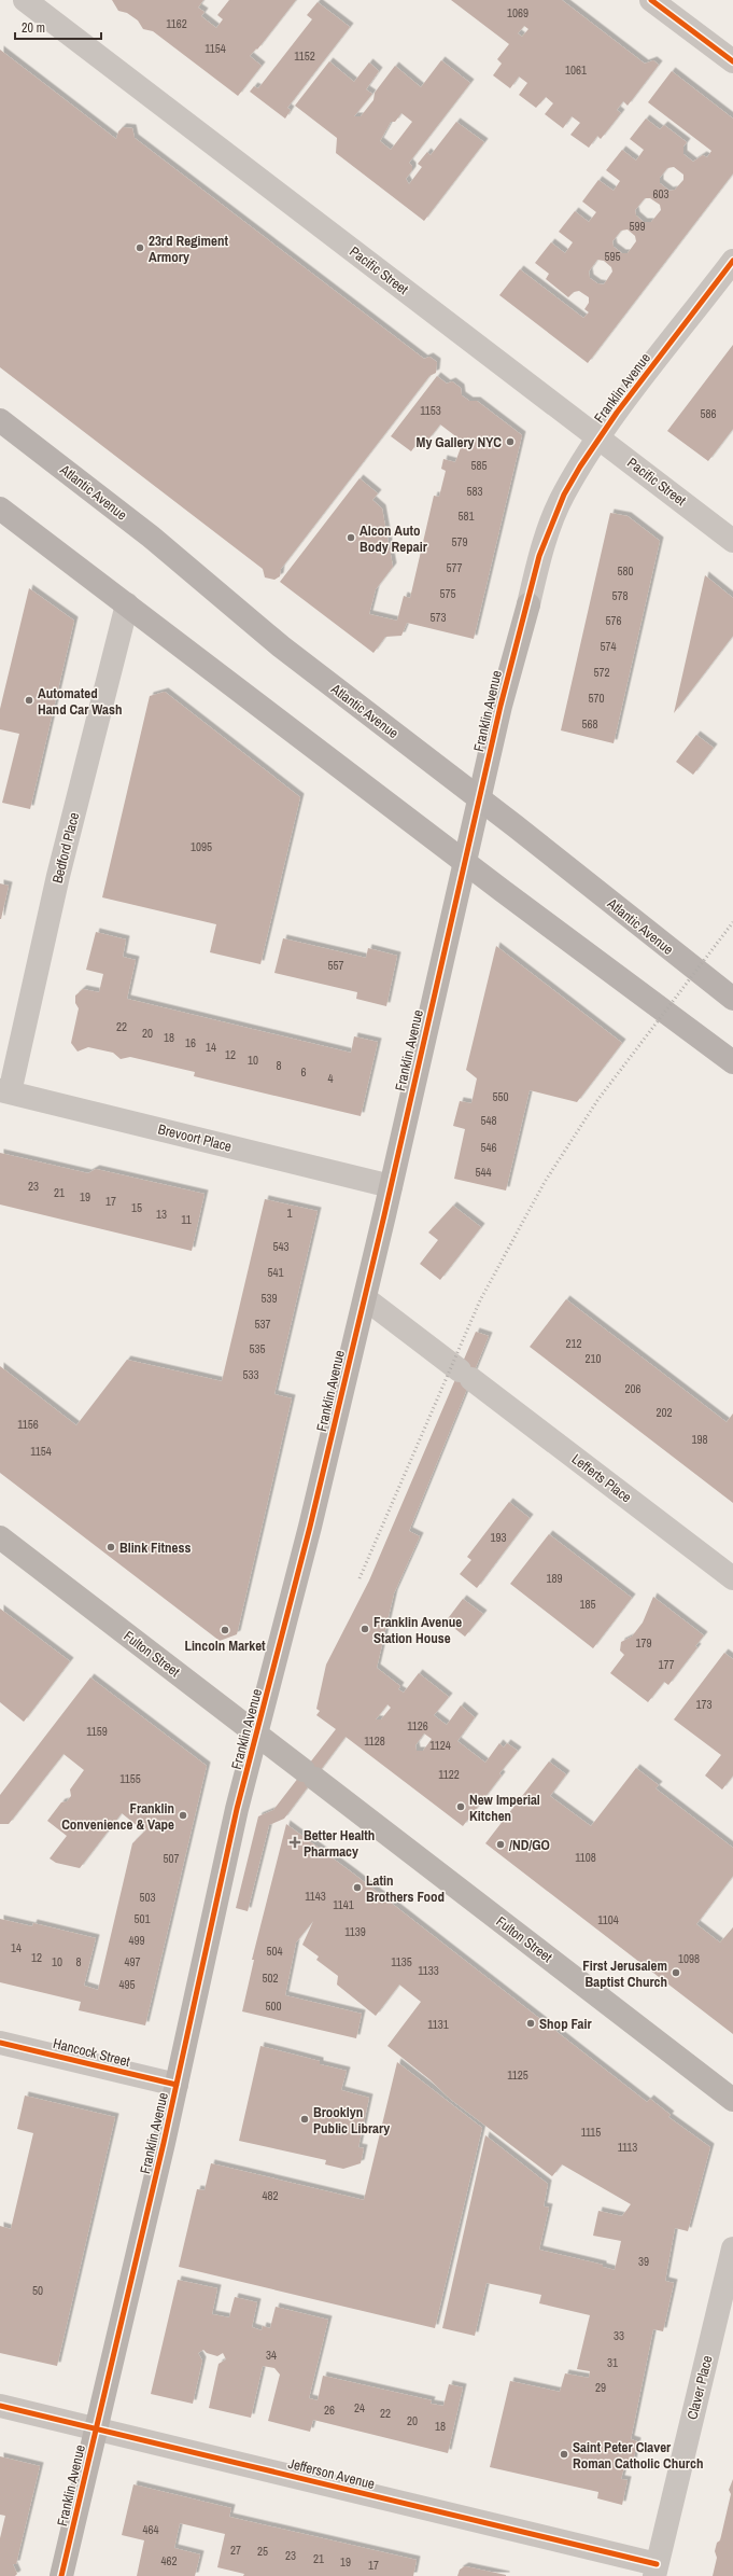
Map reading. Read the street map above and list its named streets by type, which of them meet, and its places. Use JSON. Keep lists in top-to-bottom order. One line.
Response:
{"streets":{"main road":["Atlantic Avenue"],"street":["Pacific Street","Franklin Avenue","Bedford Place","Brevoort Place","Lefferts Place","Fulton Street","Hancock Street","Claver Place","Jefferson Avenue"]},"crossings":[["Pacific Street","Franklin Avenue"],["Franklin Avenue","Atlantic Avenue"],["Franklin Avenue","Brevoort Place"],["Franklin Avenue","Lefferts Place"],["Franklin Avenue","Fulton Street"],["Franklin Avenue","Hancock Street"],["Franklin Avenue","Jefferson Avenue"],["Bedford Place","Brevoort Place"],["Claver Place","Jefferson Avenue"]],"places":{"other":["23rd Regiment Armory","My Gallery NYC","Alcon Auto Body Repair","Automated Hand Car Wash","Blink Fitness","Franklin Avenue Station House","Lincoln Market","New Imperial Kitchen","Franklin Convenience & Vape","/ND/GO","Latin Brothers Food","First Jerusalem Baptist Church","Shop Fair","Brooklyn Public Library","Saint Peter Claver Roman Catholic Church"],"health":["Better Health Pharmacy"]},"house_numbers":["1069","1162","1154","1152","1061","603","599","595","1153","586","585","583","581","579","577","580","575","578","573","576","574","572","570","568","1095","557","22","20","18","16","14","12","10","8","6","4","550","548","546","544","23","21","19","17","15","1","13","11","543","541","539","537","212","535","210","533","206","202","1156","198","1154","193","189","185","179","177","173","1126","1159","1128","1124","1122","1155","1108","507","1143","503","1141","501","1104","1139","499","14","504","12","1098","10","8","497","1135","1133","502","495","500","1131","1125","1115","1113","482","39","50","33","34","31","29","24","26","22","20","18","464","27","25","23","21","462","19","17"],"scale_bar":"20 m"}
